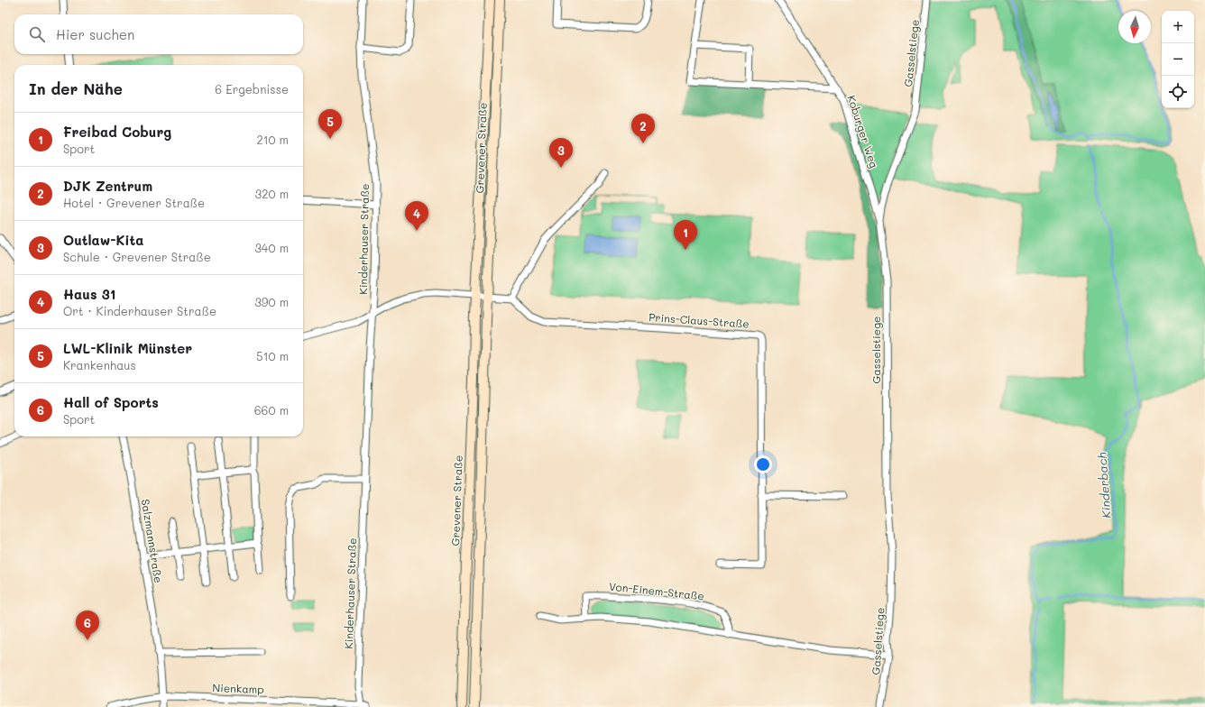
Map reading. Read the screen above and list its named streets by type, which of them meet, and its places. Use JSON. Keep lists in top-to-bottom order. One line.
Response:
{"streets":{"main road":["Grevener Straße"],"street":["Gasselstiege","Koburger Weg","Kinderhauser Straße","Prins-Claus-Straße","Salzmannstraße","Von-Einem-Straße","Nienkamp"]},"crossings":[["Gasselstiege","Koburger Weg"],["Kinderhauser Straße","Nienkamp"],["Salzmannstraße","Nienkamp"]],"water":["Kinderbach"],"north":"bottom","page":{"map_buttons":["+","−"],"search":"Hier suchen","heading":["In der Nähe","6 Ergebnisse"],"pins":["5","2","3","4","1","6"],"list":[{"mark":"1","name":"Freibad Coburg","note":"Sport","value":"210 m"},{"mark":"2","name":"DJK Zentrum","note":"Hotel · Grevener Straße","value":"320 m"},{"mark":"3","name":"Outlaw-Kita","note":"Schule · Grevener Straße","value":"340 m"},{"mark":"4","name":"Haus 31","note":"Ort · Kinderhauser Straße","value":"390 m"},{"mark":"5","name":"LWL-Klinik Münster","note":"Krankenhaus","value":"510 m"},{"mark":"6","name":"Hall of Sports","note":"Sport","value":"660 m"}]}}
